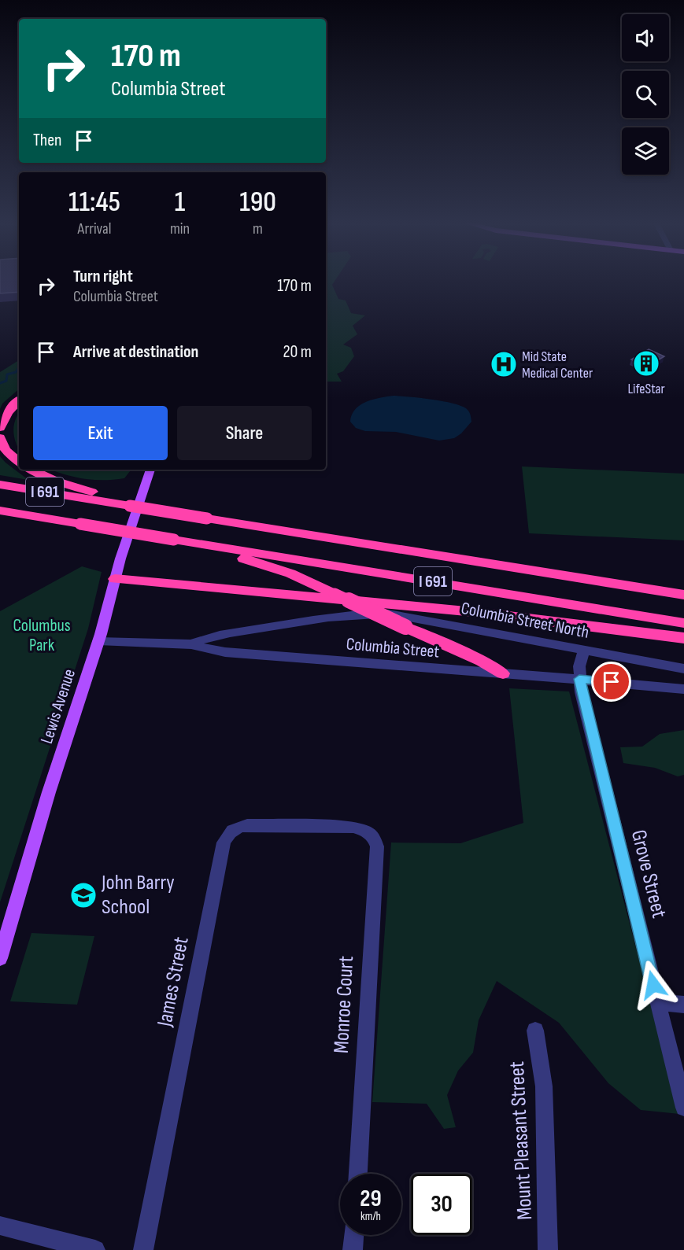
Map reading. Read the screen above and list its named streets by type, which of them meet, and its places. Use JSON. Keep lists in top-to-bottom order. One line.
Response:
{"streets":{"highway":["I 691"],"main road":["Lewis Avenue"],"street":["Columbia Street North","Columbia Street","Grove Street","James Street","Monroe Court","Mount Pleasant Street"]},"crossings":[["Columbia Street North","Columbia Street"],["Columbia Street North","Grove Street"],["Columbia Street","Lewis Avenue"],["Columbia Street","Grove Street"],["James Street","Monroe Court"]],"parks":["Columbus Park"],"places":{"building":["LifeStar"],"hospital":["Mid State Medical Center"],"school or university":["John Barry School"]},"page":{"turn":["170 m","Columbia Street"],"then":"Then","eta":["11:45","Arrival","1","min","190","m"],"list":[{"name":"Turn right","note":"Columbia Street","value":"170 m"},{"name":"Arrive at destination","value":"20 m"}],"buttons":["Exit","Share"],"speed":"29 km/h","limit":"30"}}
